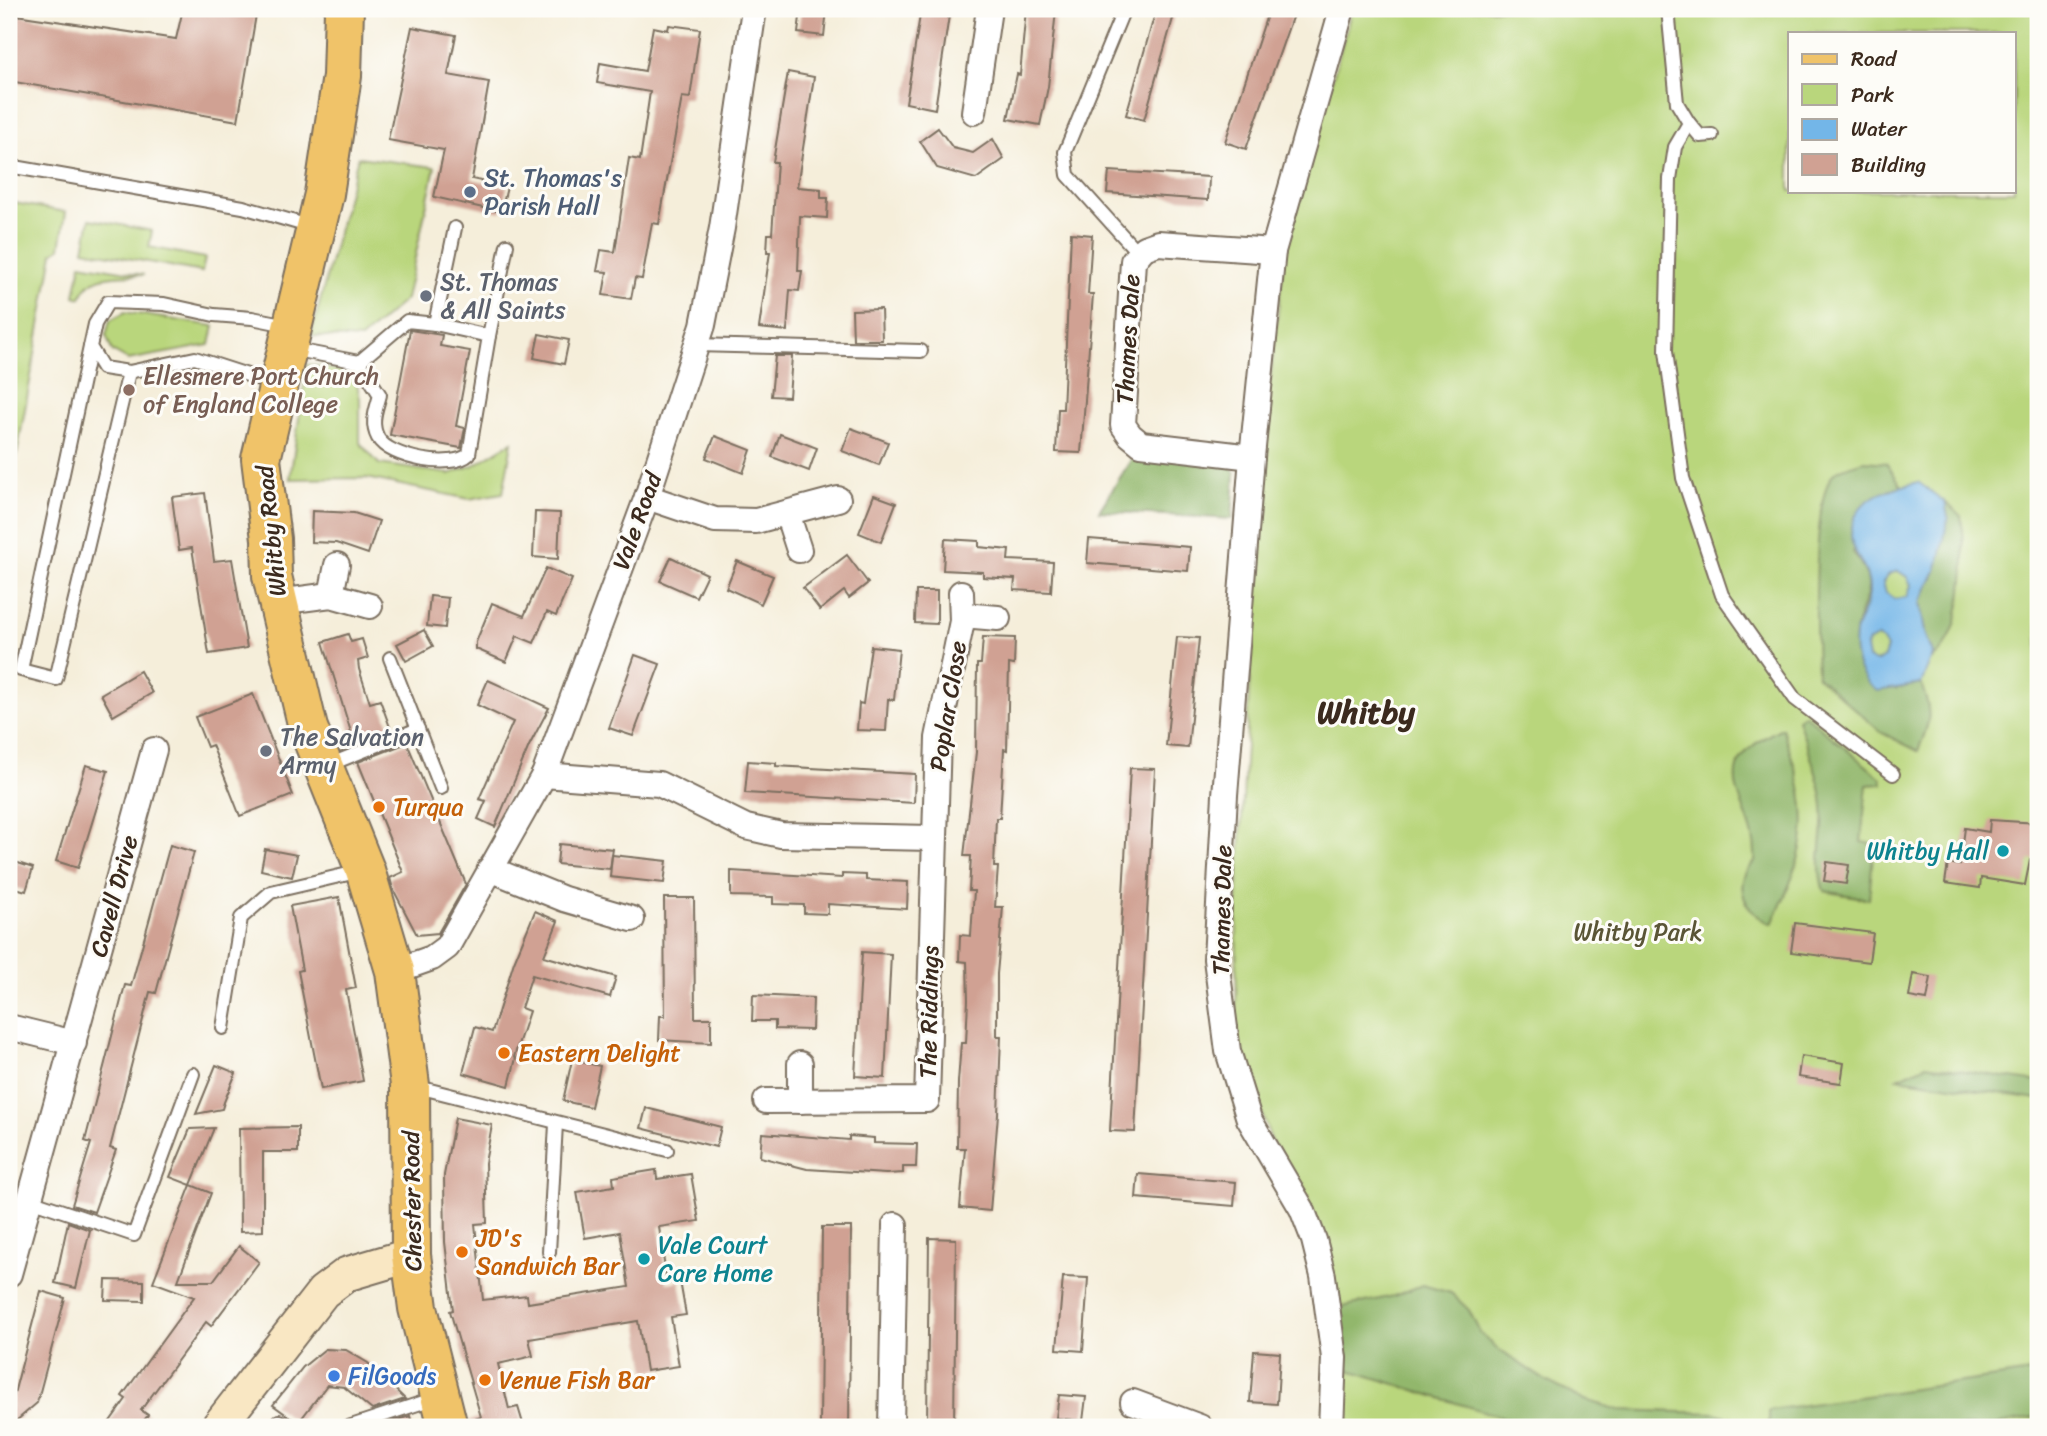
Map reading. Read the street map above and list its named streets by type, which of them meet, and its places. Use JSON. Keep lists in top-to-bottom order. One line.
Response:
{"streets":{"main road":["Whitby Road","Chester Road"],"street":["Thames Dale","Vale Road","Poplar Close","Cavell Drive","The Riddings"]},"crossings":[["Vale Road","Whitby Road"],["Vale Road","Chester Road"],["Whitby Road","Chester Road"],["Poplar Close","The Riddings"]],"districts":["Whitby"],"parks":["Whitby Park"],"places":["St. Thomas's Parish Hall","St. Thomas & All Saints","Ellesmere Port Church of England College","The Salvation Army","Turqua","Whitby Hall","Eastern Delight","JD's Sandwich Bar","Vale Court Care Home","FilGoods","Venue Fish Bar"],"legend":["Road","Park","Water","Building"]}
